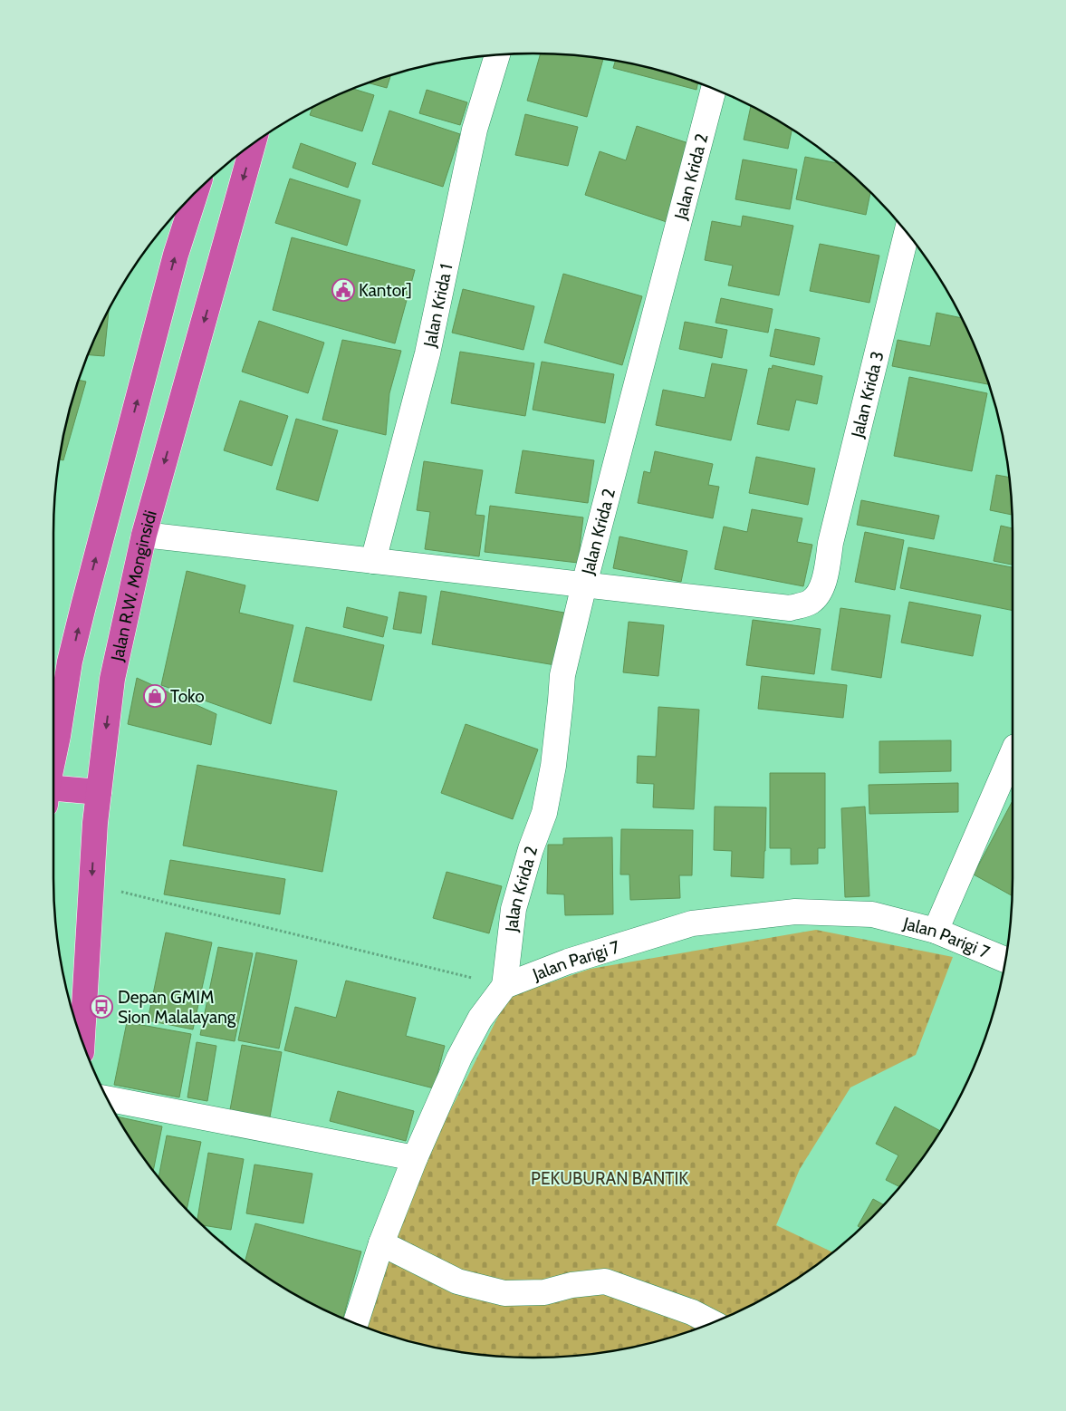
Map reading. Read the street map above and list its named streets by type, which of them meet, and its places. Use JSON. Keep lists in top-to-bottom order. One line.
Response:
{"streets":{"highway":["Jalan R.W. Monginsidi"],"street":["Jalan Krida 2","Jalan Krida 1","Jalan Krida 3","Jalan Parigi 7"]},"crossings":[["Jalan Krida 2","Jalan Krida 3"],["Jalan Krida 2","Jalan Parigi 7"],["Jalan Krida 1","Jalan Krida 3"],["Jalan Krida 3","Jalan R.W. Monginsidi"]],"parks":["PEKUBURAN BANTIK"],"places":{"public building":["Kantor]"],"shop":["Toko"],"bus stop":["Depan GMIM Sion Malalayang"]}}
